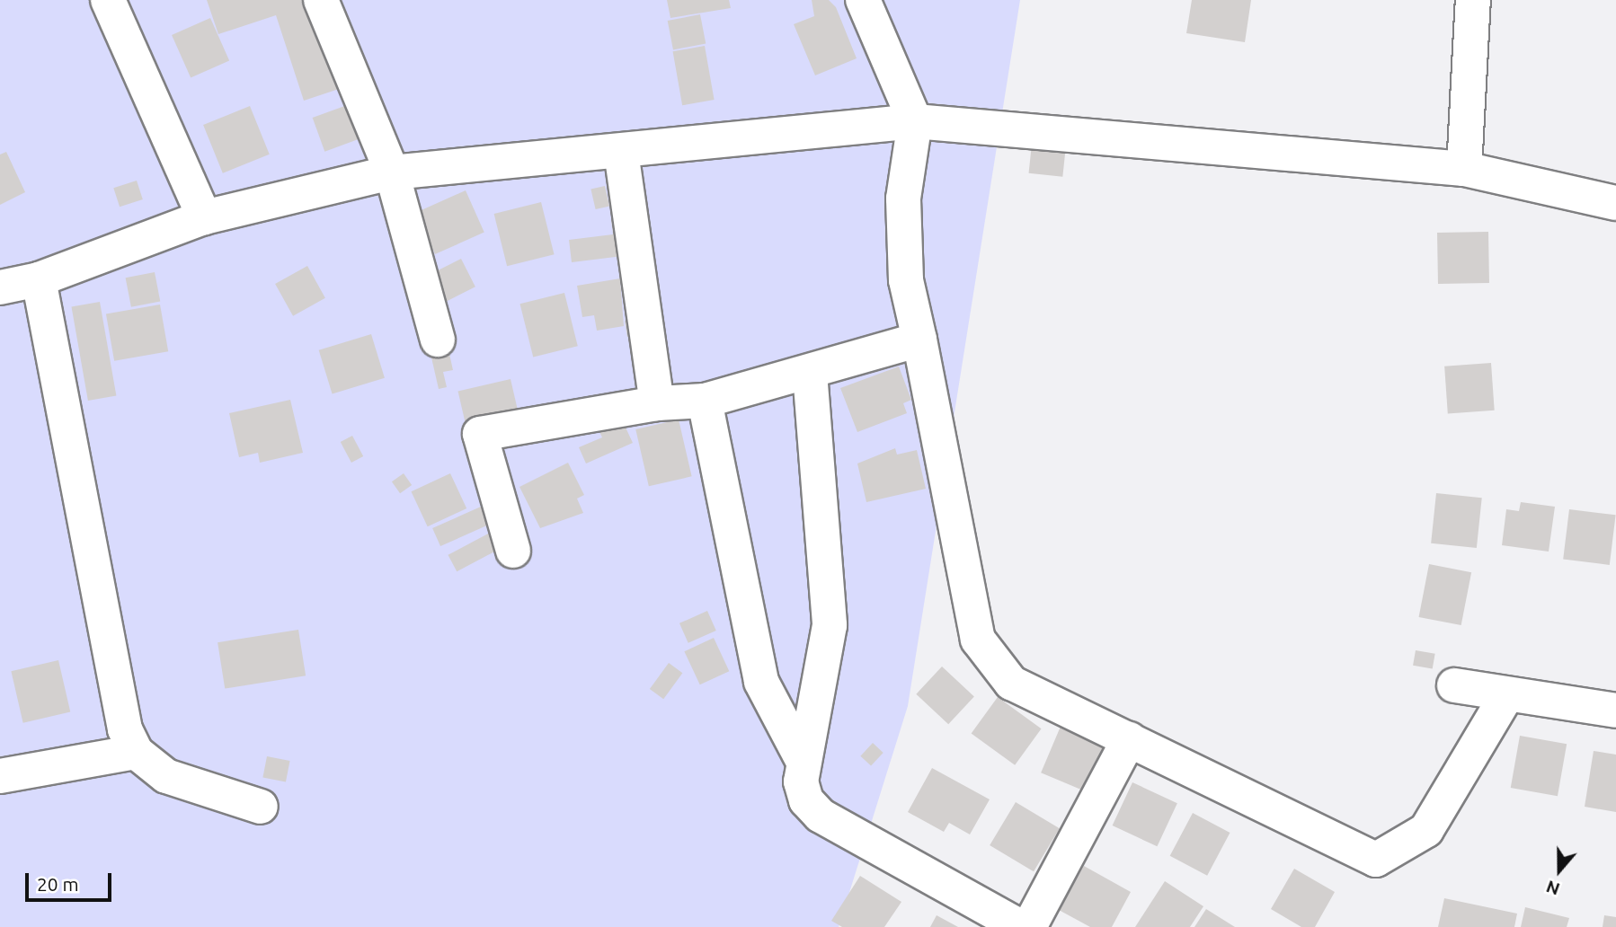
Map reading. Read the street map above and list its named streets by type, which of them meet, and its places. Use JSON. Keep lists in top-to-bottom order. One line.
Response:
{"scale_bar":"20 m","north":"bottom"}
